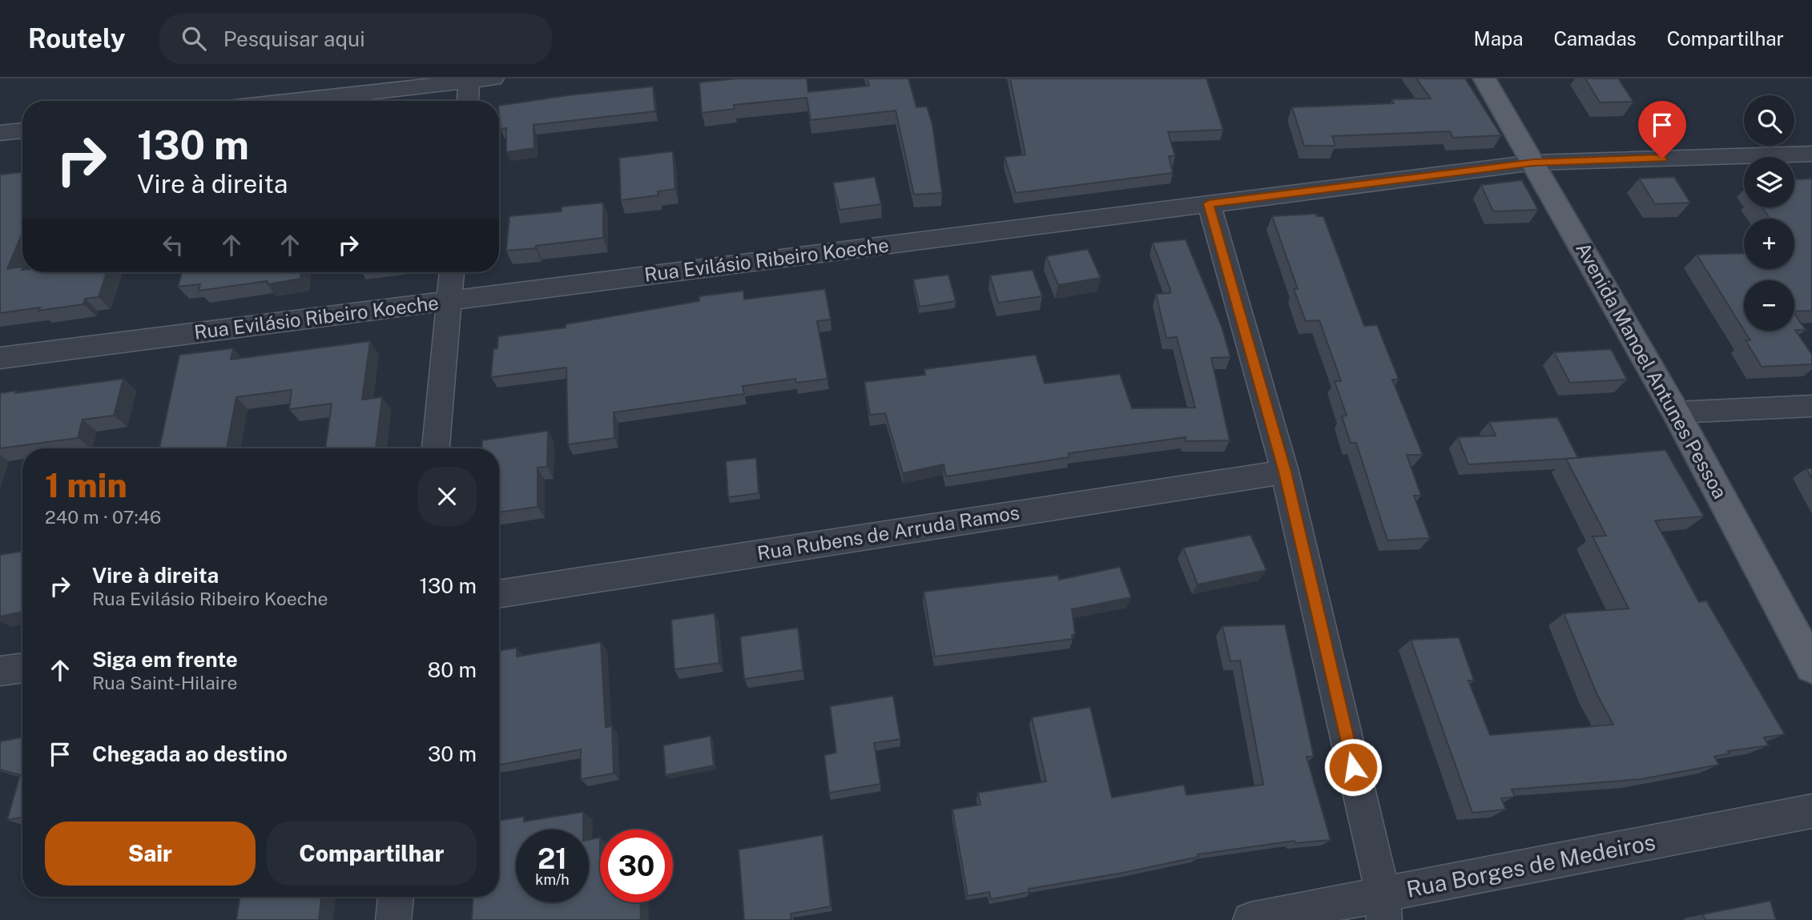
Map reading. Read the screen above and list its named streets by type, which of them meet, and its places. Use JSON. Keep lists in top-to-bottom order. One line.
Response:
{"streets":{"main road":["Avenida Manoel Antunes Pessoa"],"street":["Rua Evilásio Ribeiro Koeche","Rua Rubens de Arruda Ramos","Rua Borges de Medeiros"]},"crossings":[["Rua Evilásio Ribeiro Koeche","Avenida Manoel Antunes Pessoa"]],"page":{"header":"Routely","search":"Pesquisar aqui","nav":["Mapa","Camadas","Compartilhar"],"map_buttons":["+","−"],"turn":["130 m","Vire à direita"],"heading":["1 min","240 m · 07:46"],"list":[{"name":"Vire à direita","note":"Rua Evilásio Ribeiro Koeche","value":"130 m"},{"name":"Siga em frente","note":"Rua Saint-Hilaire","value":"80 m"},{"name":"Chegada ao destino","value":"30 m"}],"buttons":["Sair","Compartilhar"],"speed":"21 km/h","limit":"30"}}
